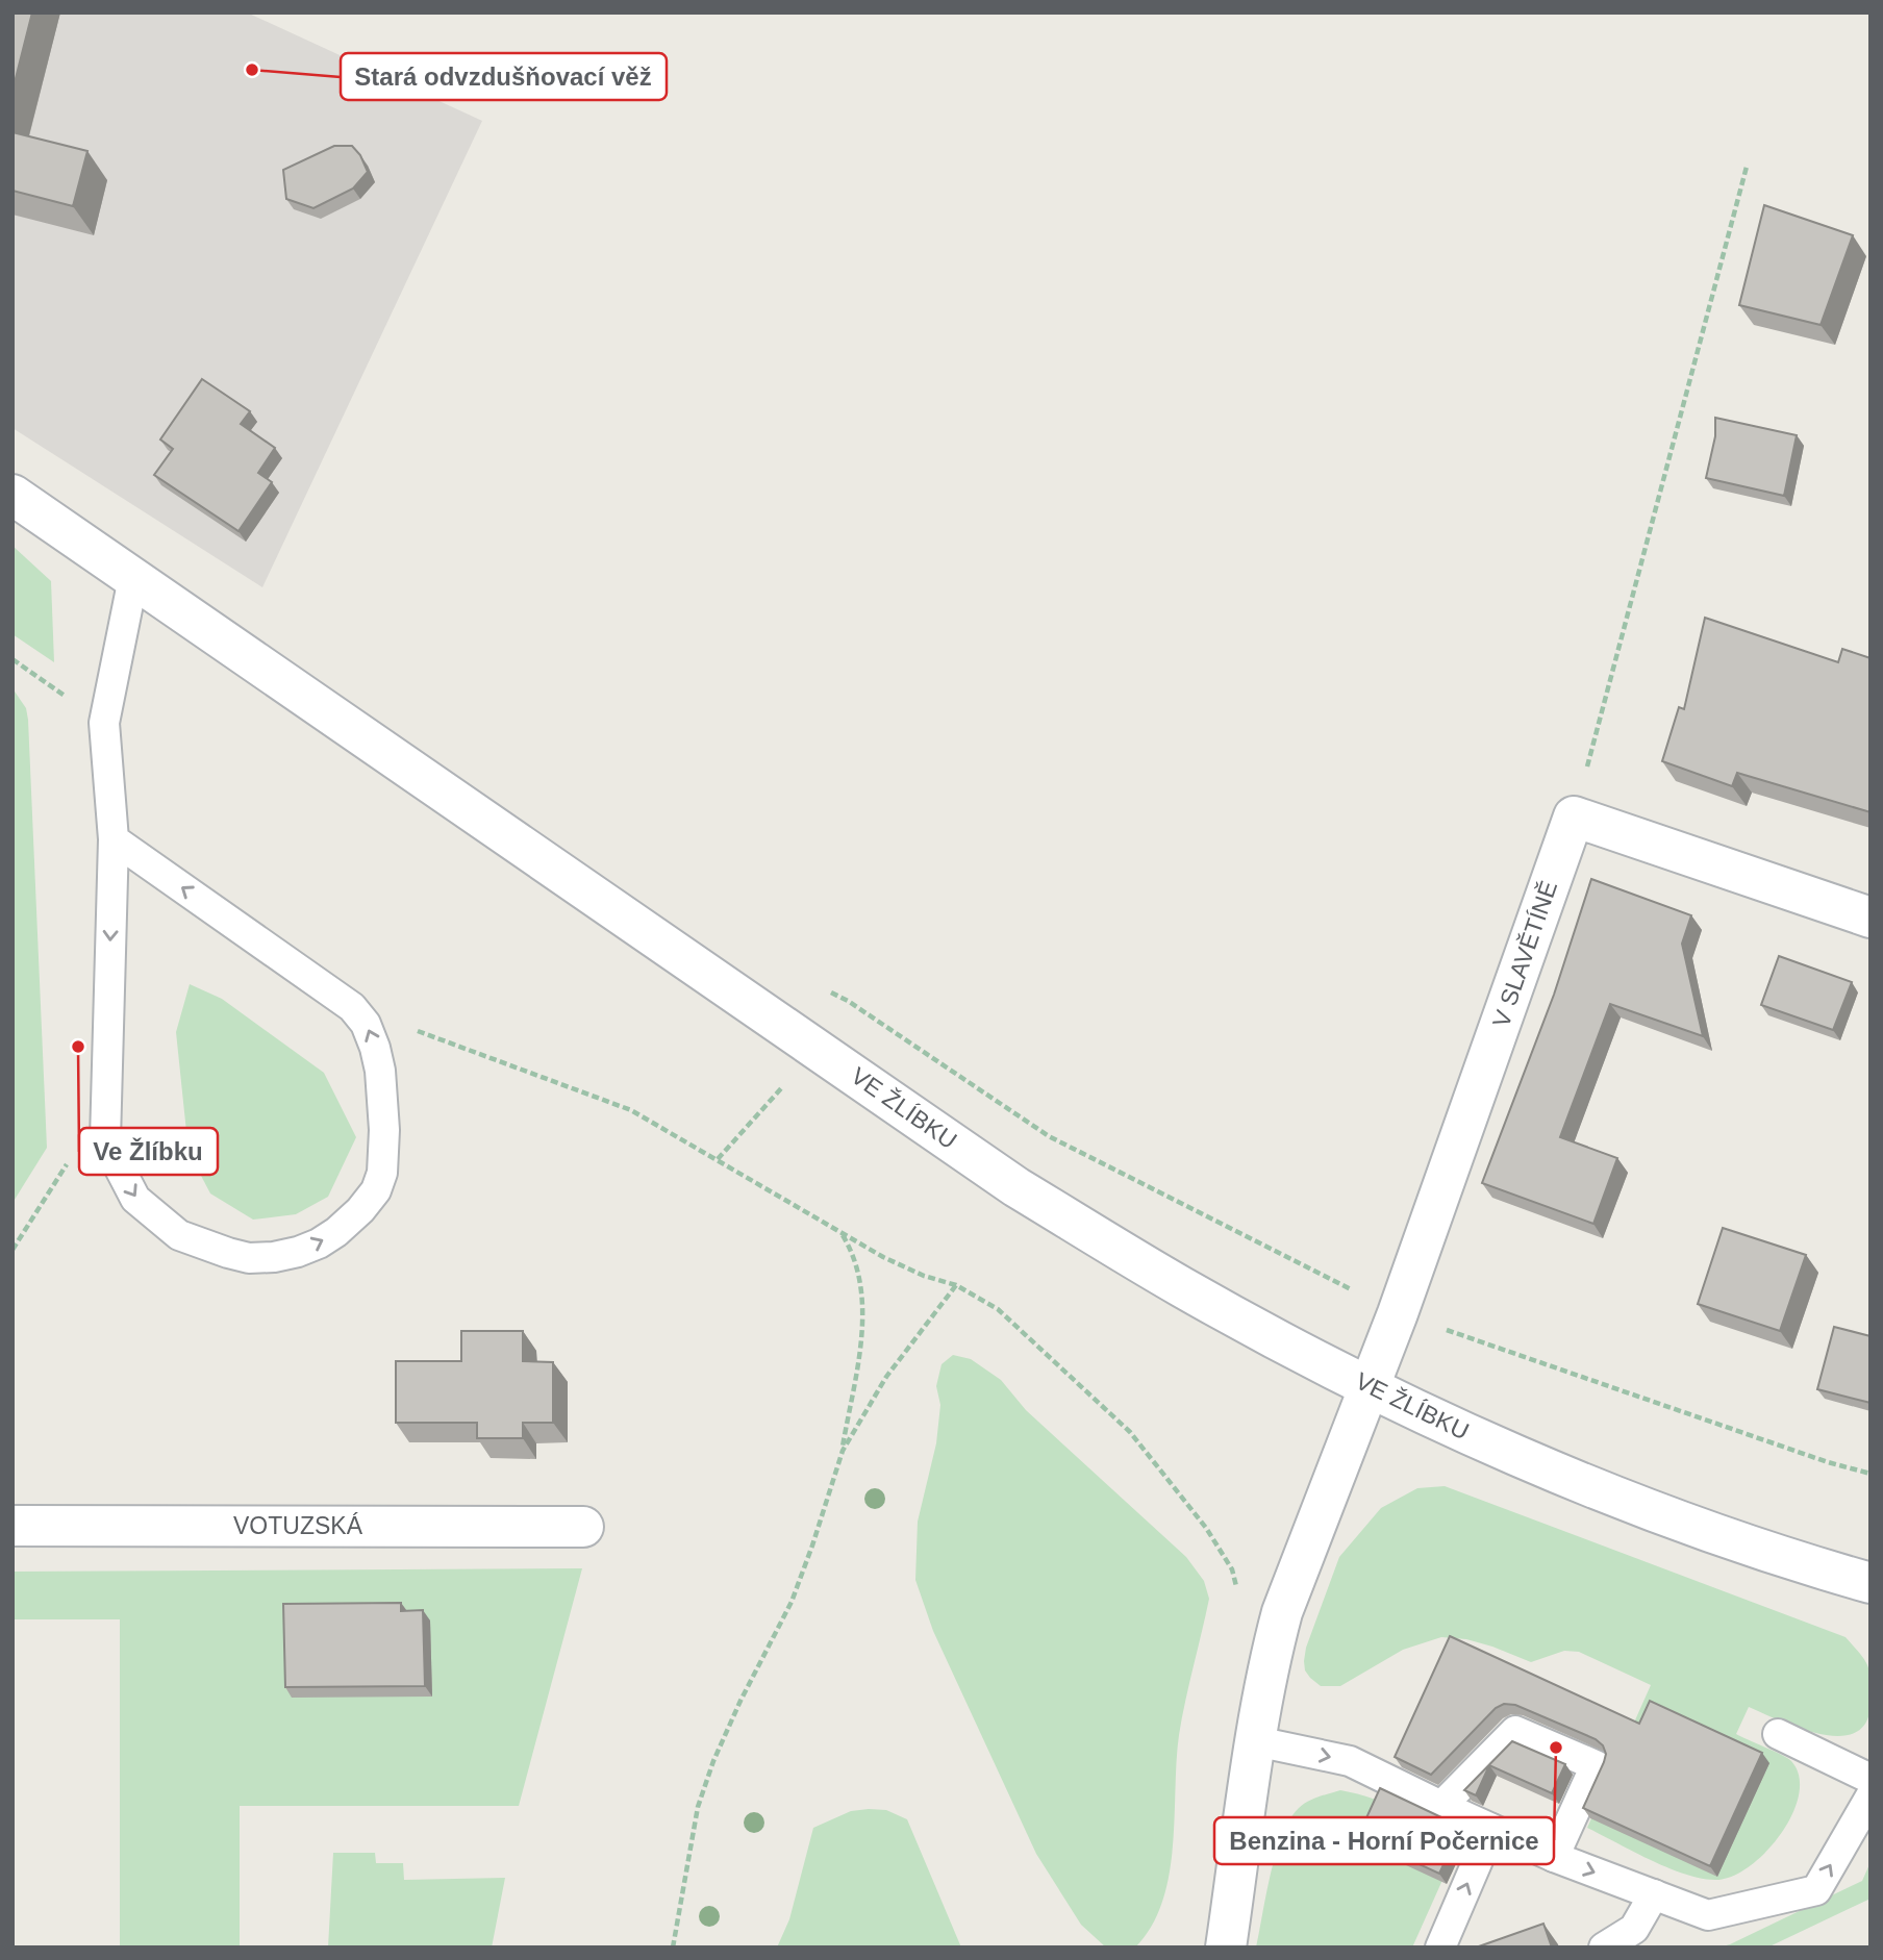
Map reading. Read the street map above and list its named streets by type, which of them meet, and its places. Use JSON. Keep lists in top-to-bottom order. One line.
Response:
{"streets":{"street":["V SLAVĚTÍNĚ","VE ŽLÍBKU","VOTUZSKÁ"]},"crossings":[["V SLAVĚTÍNĚ","VE ŽLÍBKU"]],"places":["Stará odvzdušňovací věž","Ve Žlíbku","Benzina - Horní Počernice"]}
